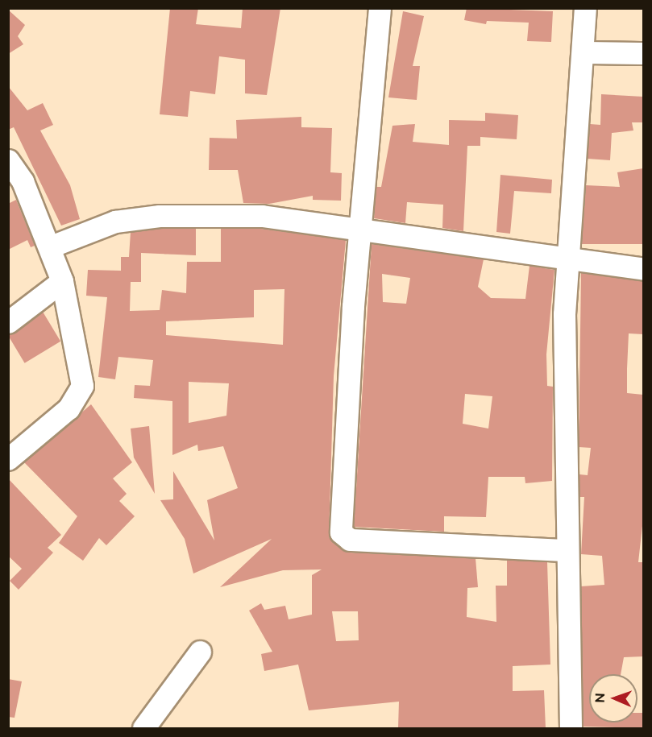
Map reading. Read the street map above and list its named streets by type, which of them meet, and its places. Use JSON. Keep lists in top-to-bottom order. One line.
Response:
{"north":"left"}
